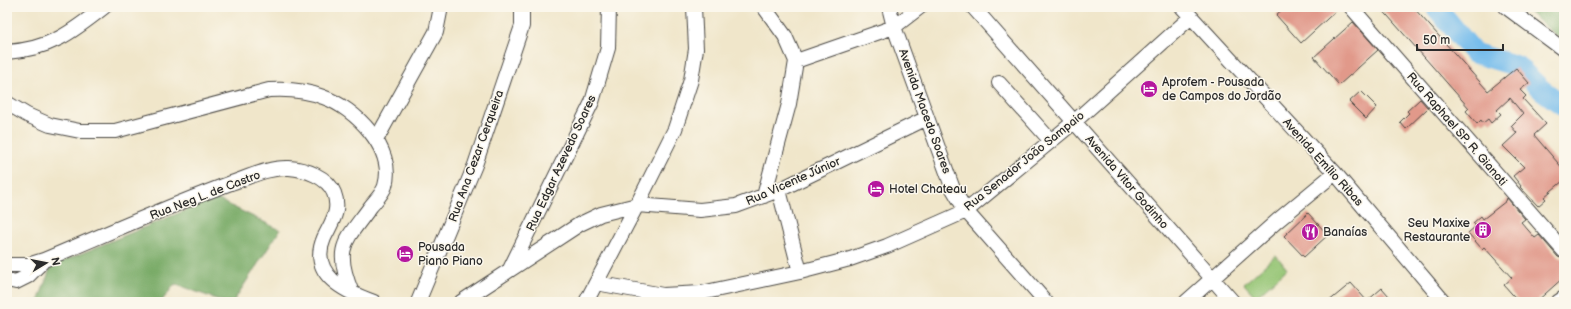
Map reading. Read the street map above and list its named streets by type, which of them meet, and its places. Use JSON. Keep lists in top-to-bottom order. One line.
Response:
{"streets":{"street":["Avenida Macedo Soares","Rua Raphael SP. R. Gianoti","Rua Ana Cezar Cerqueira","Rua Senador João Sampaio","Avenida Emílio Ribas","Rua Edgar Azevedo Soares","Rua Vicente Júnior","Avenida Vitor Godinho","Rua Neg L. de Castro"]},"crossings":[["Avenida Macedo Soares","Rua Senador João Sampaio"],["Avenida Macedo Soares","Rua Vicente Júnior"],["Rua Senador João Sampaio","Avenida Emílio Ribas"],["Rua Senador João Sampaio","Avenida Vitor Godinho"],["Rua Edgar Azevedo Soares","Rua Vicente Júnior"]],"places":{"hotel":["Aprofem - Pousada de Campos do Jordão","Hotel Chateau","Pousada Piano Piano"],"building":["Seu Maxixe Restaurante"],"restaurant":["Banaías"]},"scale_bar":"50 m","north":"right"}
